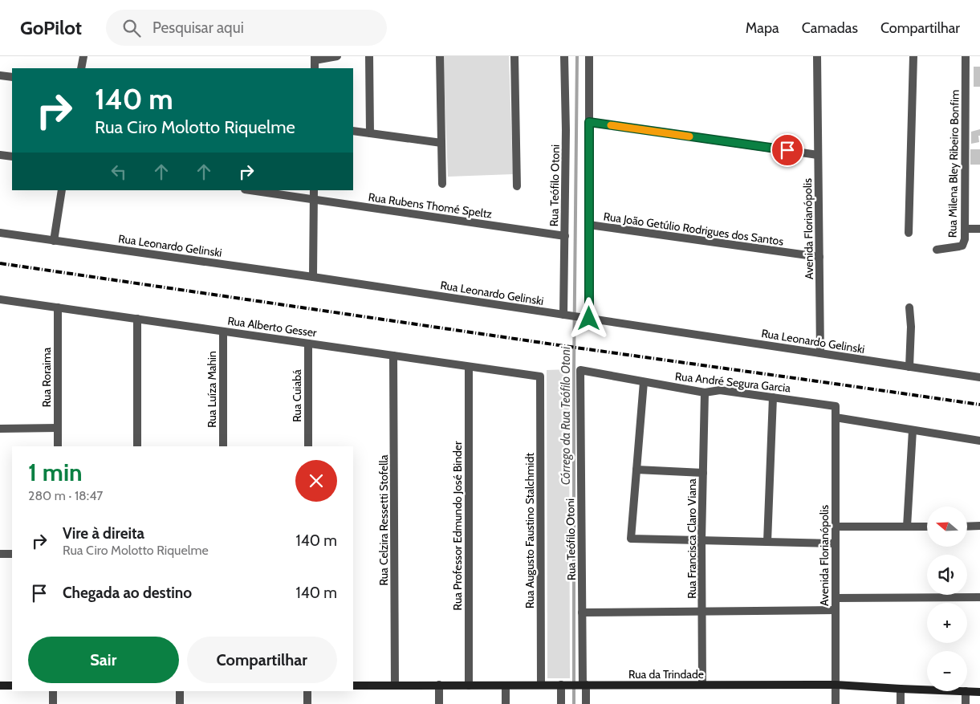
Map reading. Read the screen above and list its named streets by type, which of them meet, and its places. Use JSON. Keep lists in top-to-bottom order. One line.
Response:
{"streets":{"main road":["Rua da Trindade"],"street":["Rua Milena Bley Ribeiro Bonfim","Rua Teófilo Otoni","Rua Rubens Thomé Speltz","Rua João Getúlio Rodrigues dos Santos","Avenida Florianópolis","Rua Leonardo Gelinski","Rua Alberto Gesser","Rua Roraima","Rua André Segura Garcia","Rua Luíza Mahin","Rua Cuiabá","Rua Celzira Ressetti Stofella","Rua Professor Edmundo José Binder","Rua Augusto Faustino Stalchmidt","Rua Francisca Claro Viana"]},"crossings":[["Rua Teófilo Otoni","Rua Rubens Thomé Speltz"],["Rua Teófilo Otoni","Rua Leonardo Gelinski"],["Rua Teófilo Otoni","Rua André Segura Garcia"],["Rua Teófilo Otoni","Rua da Trindade"],["Rua João Getúlio Rodrigues dos Santos","Avenida Florianópolis"],["Avenida Florianópolis","Rua Leonardo Gelinski"],["Avenida Florianópolis","Rua André Segura Garcia"],["Avenida Florianópolis","Rua da Trindade"],["Rua Alberto Gesser","Rua Roraima"],["Rua Alberto Gesser","Rua Luíza Mahin"],["Rua Alberto Gesser","Rua Cuiabá"],["Rua Alberto Gesser","Rua Celzira Ressetti Stofella"],["Rua Alberto Gesser","Rua Professor Edmundo José Binder"],["Rua Alberto Gesser","Rua Augusto Faustino Stalchmidt"],["Rua André Segura Garcia","Rua Francisca Claro Viana"],["Rua Celzira Ressetti Stofella","Rua da Trindade"],["Rua Professor Edmundo José Binder","Rua da Trindade"],["Rua Augusto Faustino Stalchmidt","Rua da Trindade"],["Rua Francisca Claro Viana","Rua da Trindade"]],"water":["Córrego da Rua Teófilo Otoni"],"north":"left","page":{"header":"GoPilot","search":"Pesquisar aqui","nav":["Mapa","Camadas","Compartilhar"],"turn":["140 m","Rua Ciro Molotto Riquelme"],"heading":["1 min","280 m · 18:47"],"map_buttons":["+","−"],"list":[{"name":"Vire à direita","note":"Rua Ciro Molotto Riquelme","value":"140 m"},{"name":"Chegada ao destino","value":"140 m"}],"buttons":["Sair","Compartilhar"]}}
